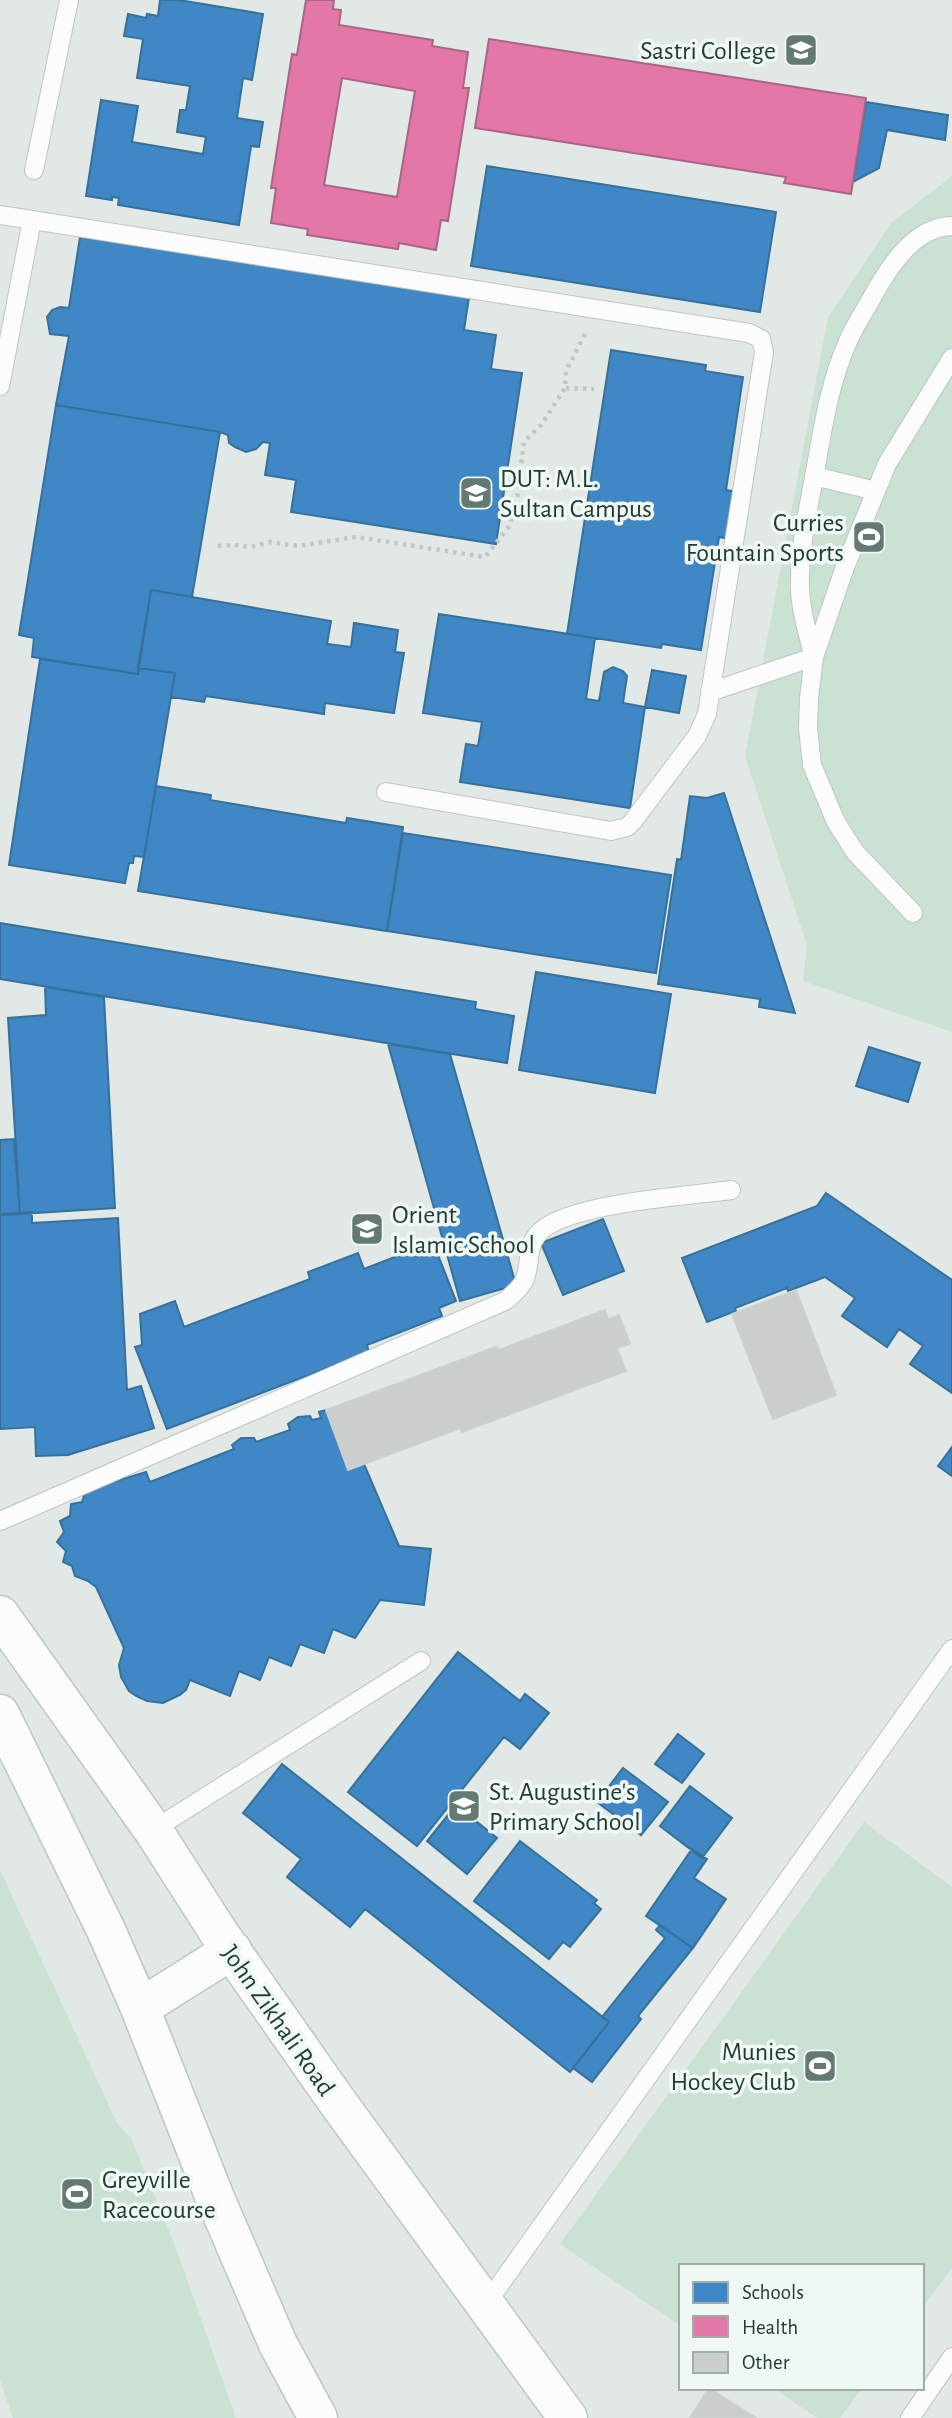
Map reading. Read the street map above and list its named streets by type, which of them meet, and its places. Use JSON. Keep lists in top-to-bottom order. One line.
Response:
{"streets":{"main road":["John Zikhali Road"]},"places":{"school or university":["Sastri College","DUT: M.L. Sultan Campus","Orient Islamic School","St. Augustine's Primary School"],"sports":["Curries Fountain Sports","Munies Hockey Club","Greyville Racecourse"]},"legend":["Schools","Health","Other"]}
